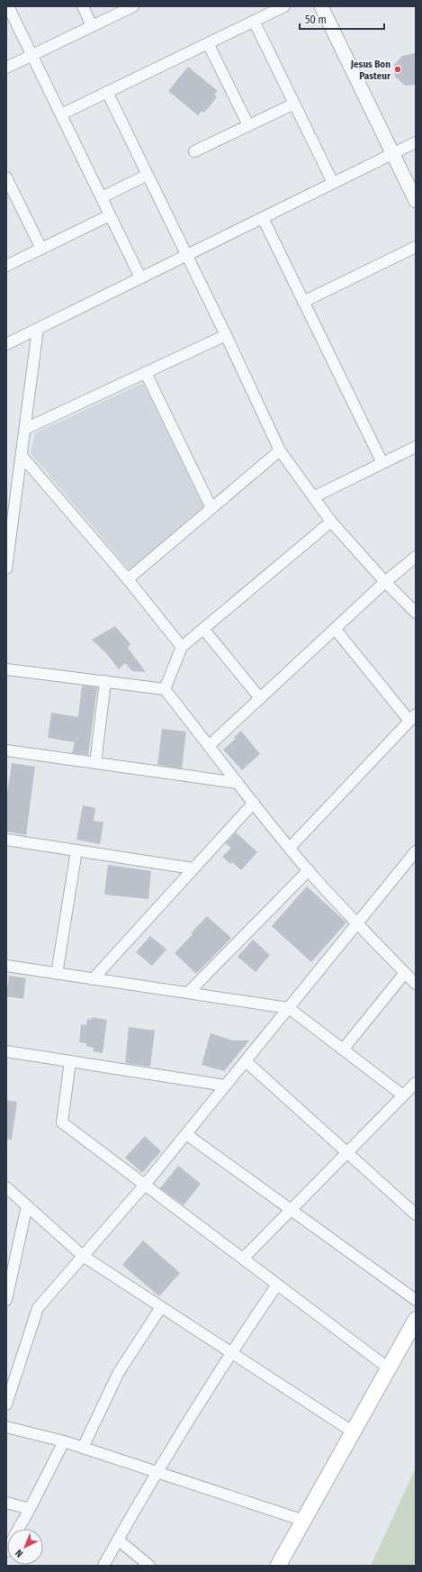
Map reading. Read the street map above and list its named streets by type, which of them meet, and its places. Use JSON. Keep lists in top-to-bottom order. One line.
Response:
{"places":["Jesus Bon Pasteur"],"scale_bar":"50 m","north":"bottom left"}
